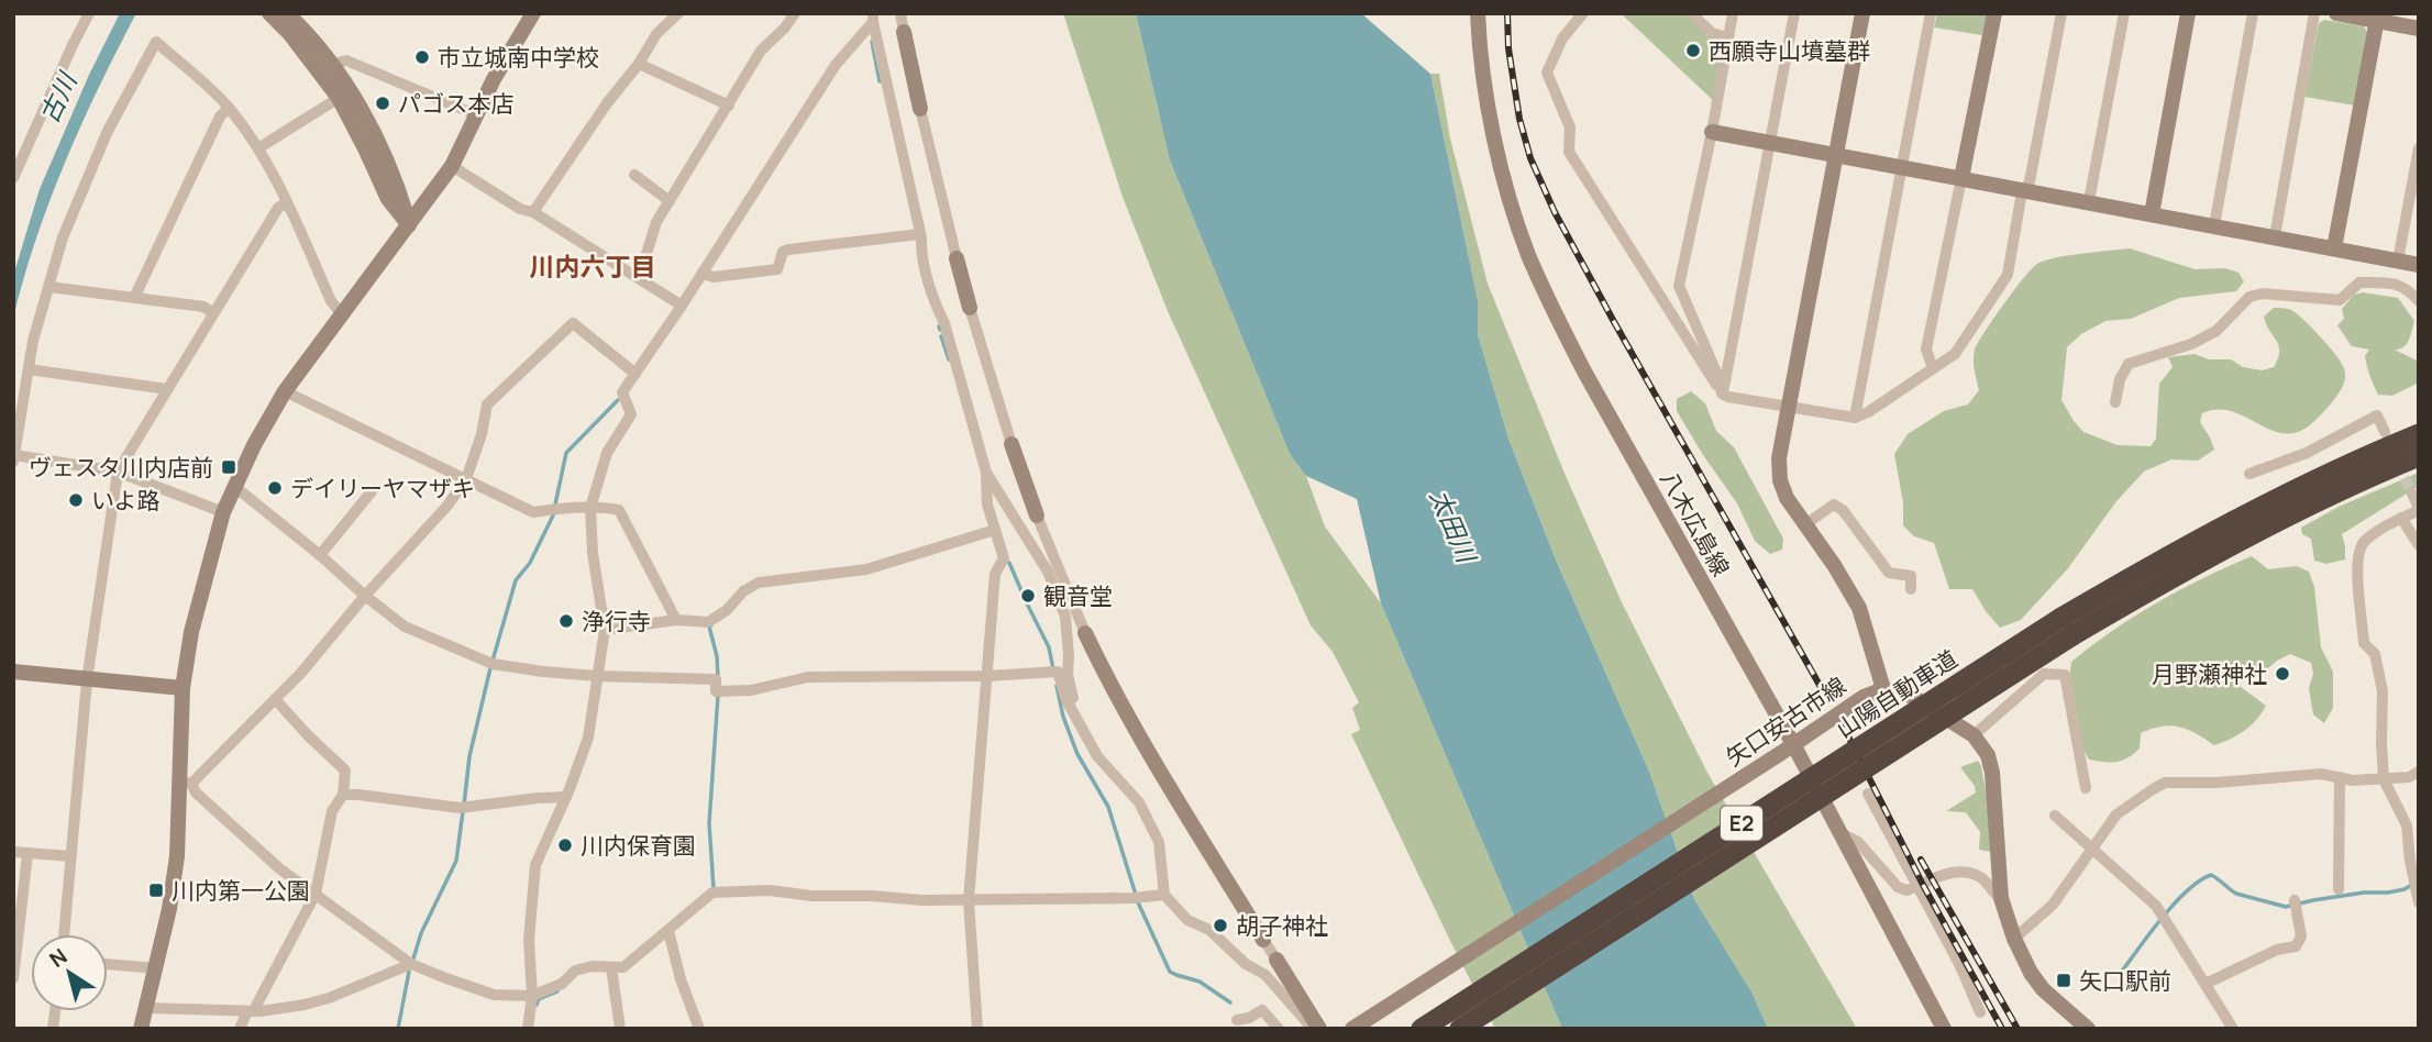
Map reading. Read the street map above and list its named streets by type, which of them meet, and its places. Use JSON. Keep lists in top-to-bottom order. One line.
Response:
{"streets":{"highway":["山陽自動車道","E2"],"street":["八木広島線","矢口安古市線"]},"crossings":[["八木広島線","矢口安古市線"]],"districts":["川内六丁目"],"water":["古川","太田川"],"places":{"other":["西願寺山墳墓群","市立城南中学校","パゴス本店","デイリーヤマザキ","いよ路","観音堂","浄行寺","月野瀬神社","川内保育園","胡子神社"],"transit":["ヴェスタ川内店前","川内第一公園","矢口駅前"]},"north":"top left"}
